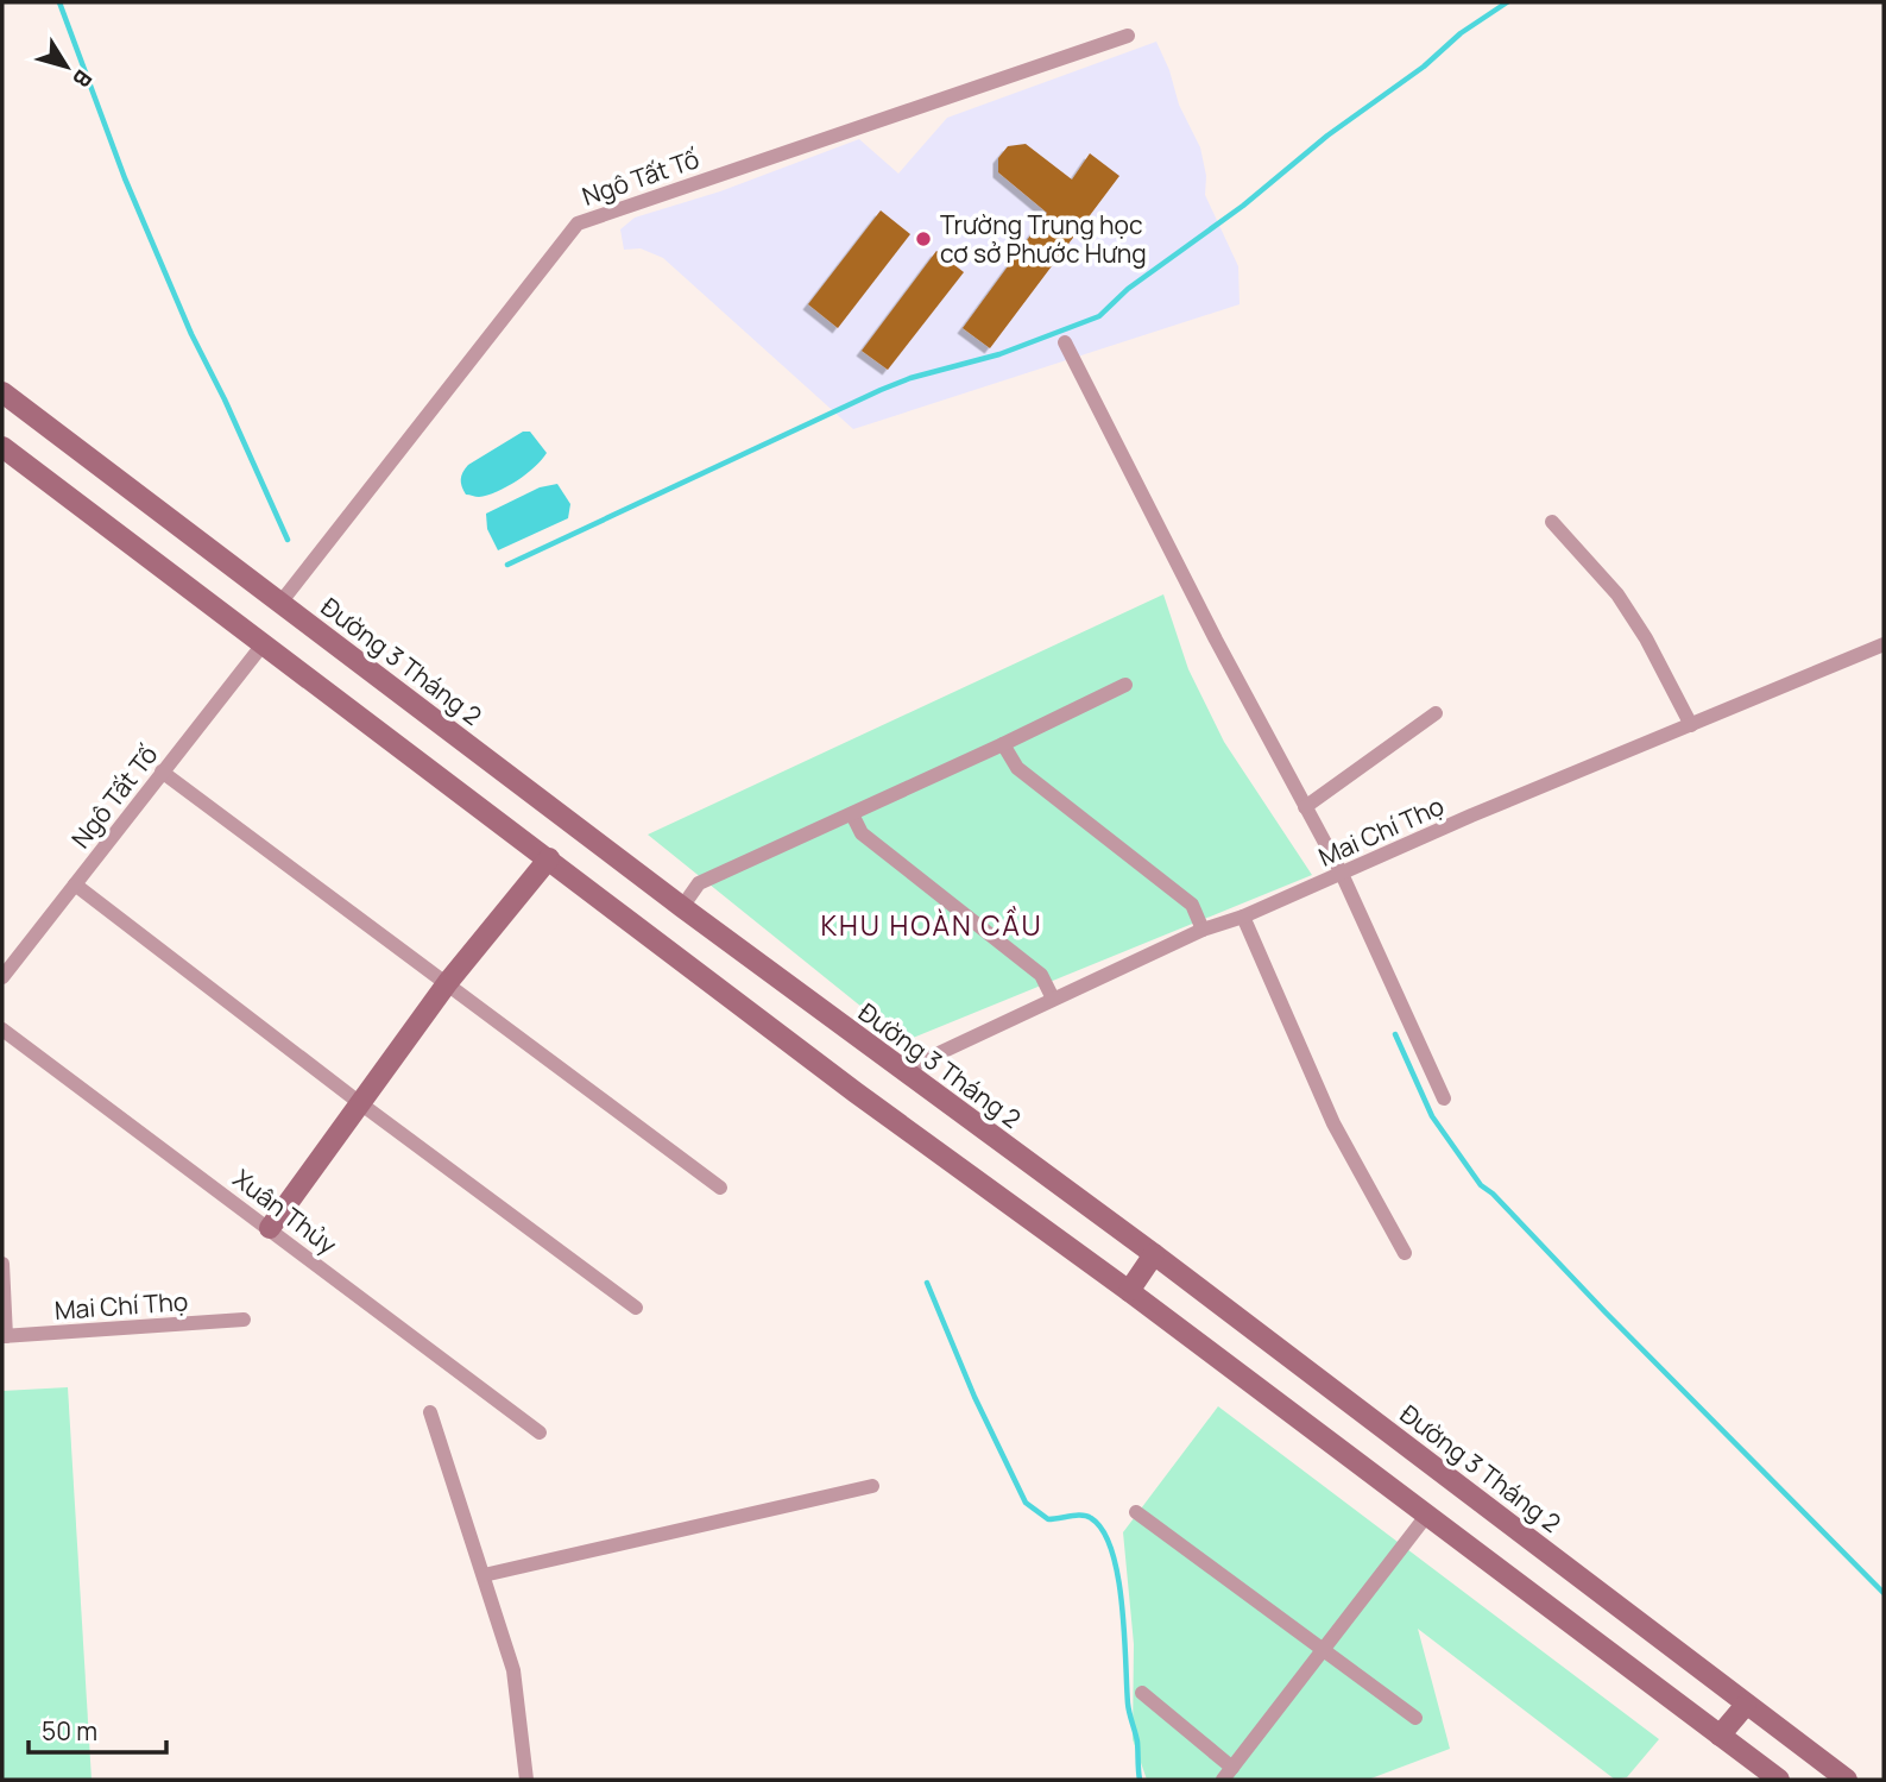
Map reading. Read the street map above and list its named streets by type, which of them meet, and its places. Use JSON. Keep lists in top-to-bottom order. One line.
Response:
{"streets":{"main road":["Đường 3 Tháng 2"],"street":["Ngô Tất Tố","Mai Chí Thọ","Xuân Thủy"]},"crossings":[["Ngô Tất Tố","Đường 3 Tháng 2"],["Đường 3 Tháng 2","Mai Chí Thọ"]],"districts":["KHU HOÀN CẦU"],"places":["Trường Trung học cơ sở Phước Hưng"],"scale_bar":"50 m","north":"bottom right"}
